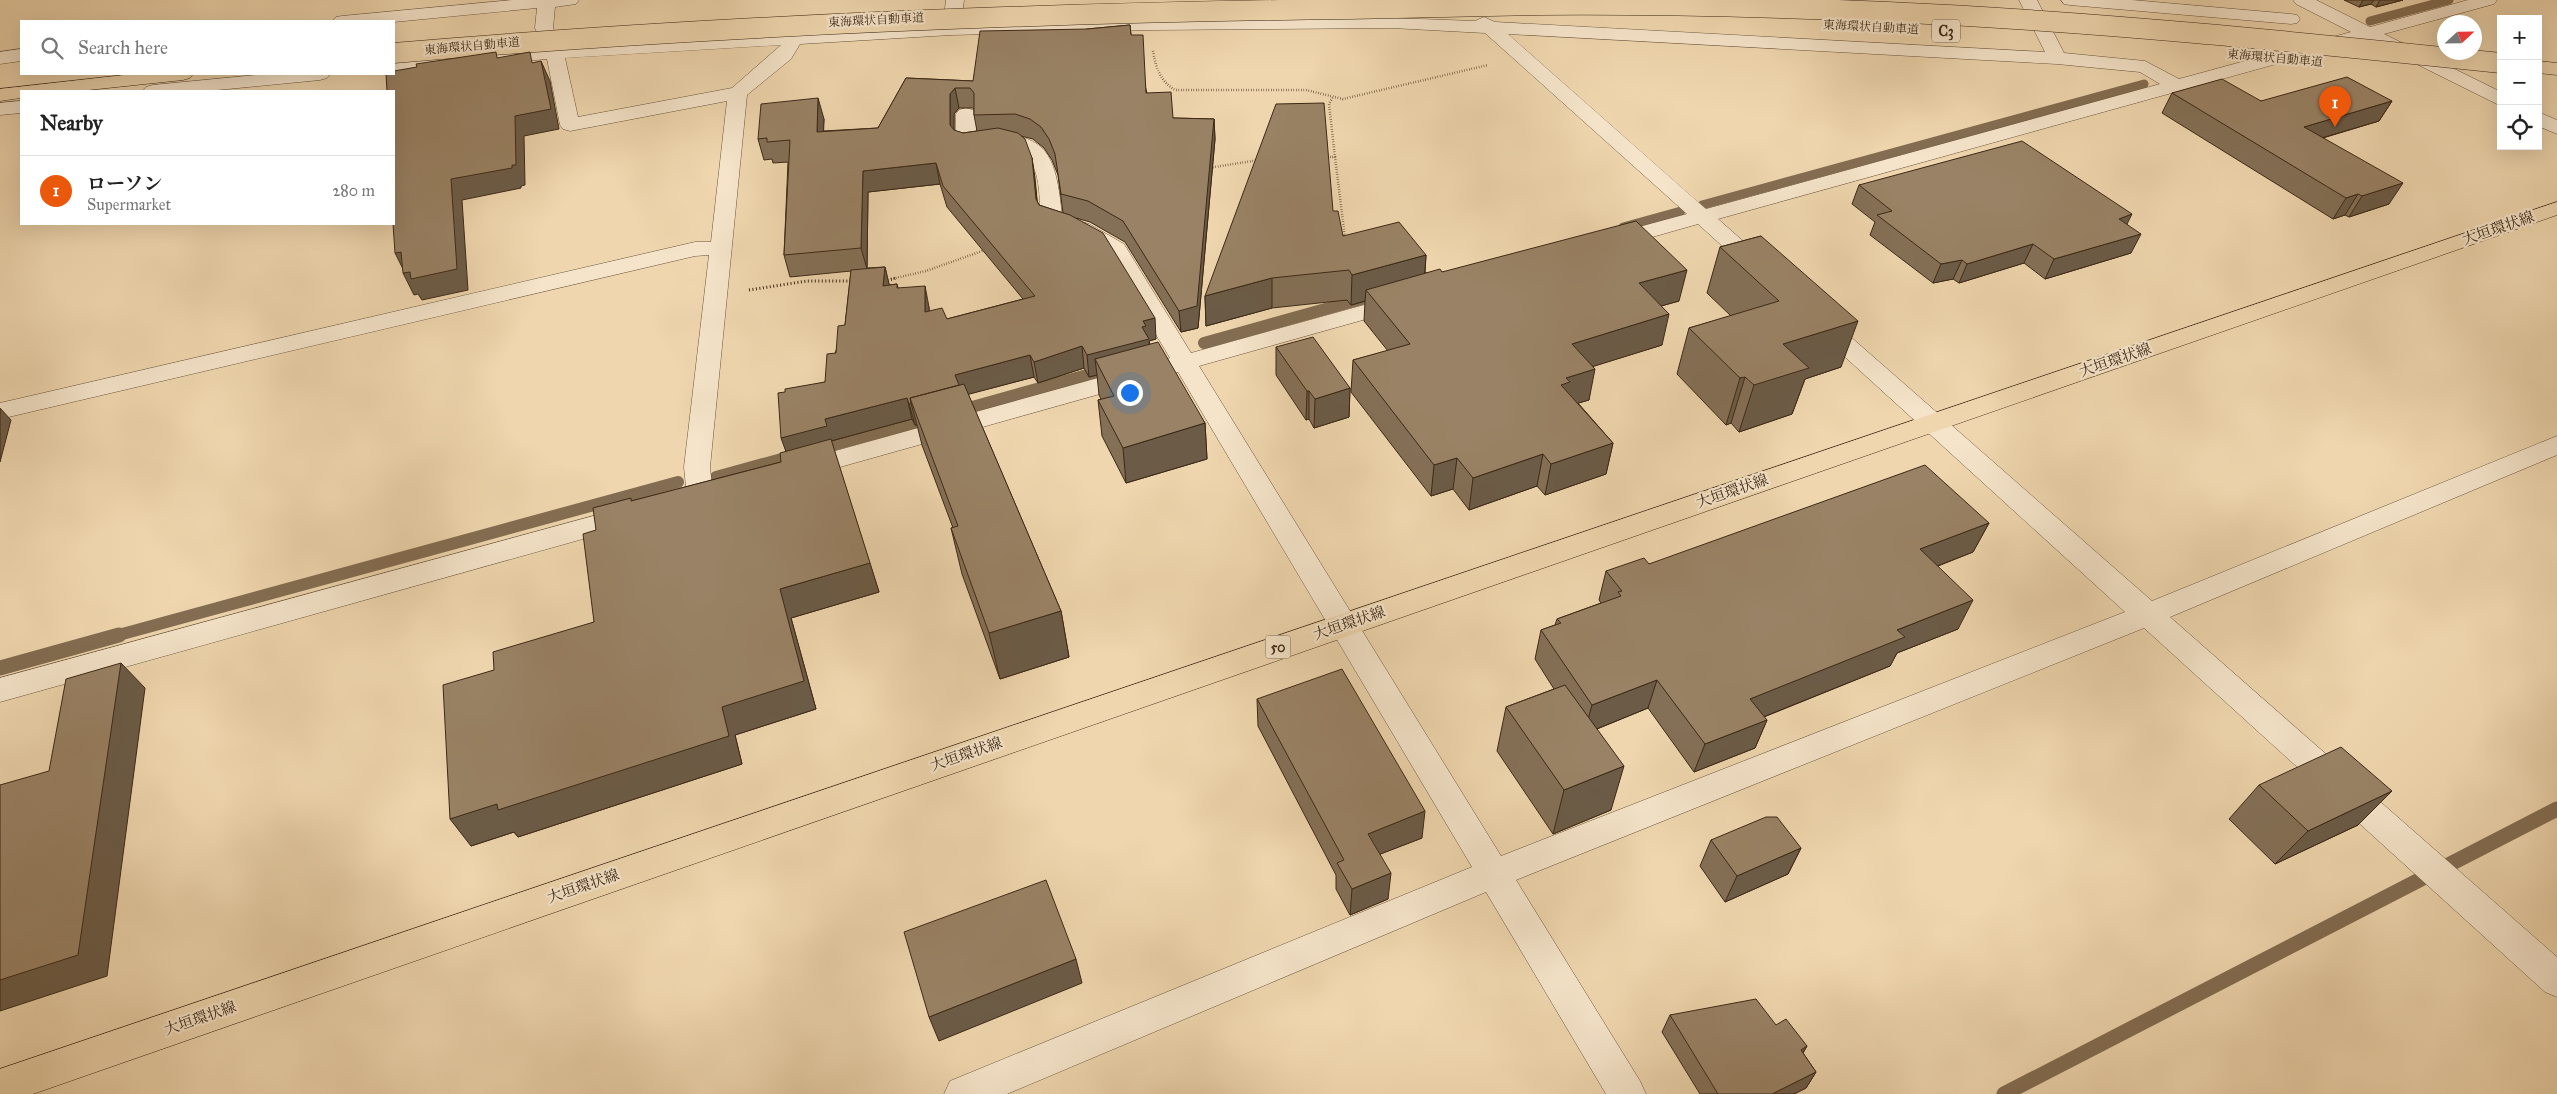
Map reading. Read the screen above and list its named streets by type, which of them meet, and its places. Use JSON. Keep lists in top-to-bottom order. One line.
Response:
{"streets":{"main road":["東海環状自動車道","C3","大垣環状線","50"]},"north":"right","page":{"map_buttons":["+","−"],"search":"Search here","pins":"1","heading":"Nearby","list":[{"mark":"1","name":"ローソン","note":"Supermarket","value":"280 m"}]}}
